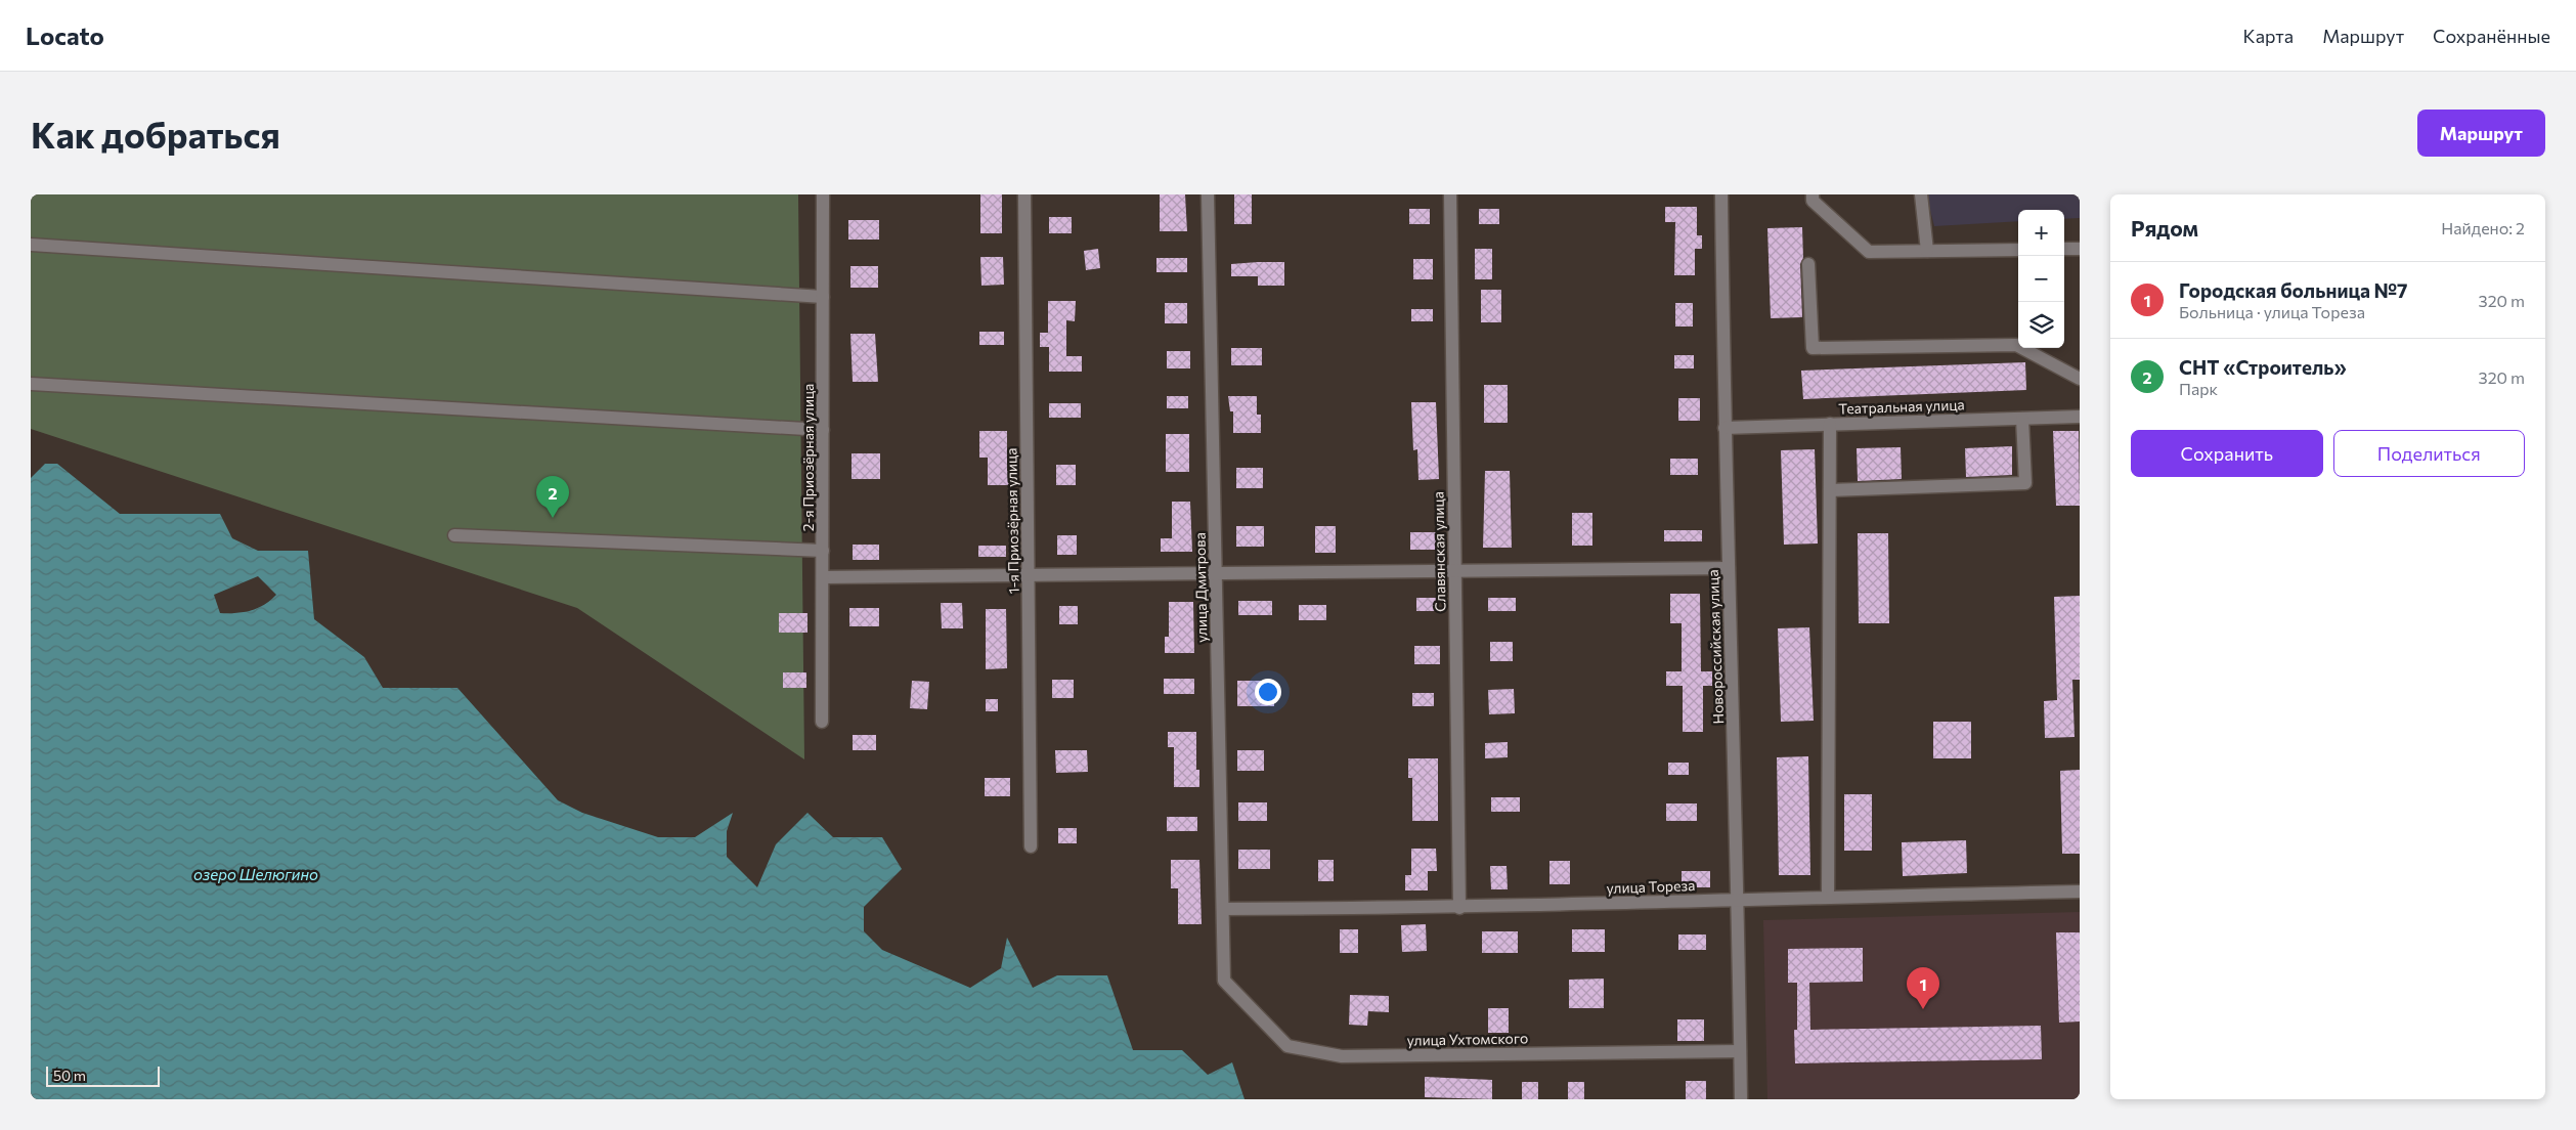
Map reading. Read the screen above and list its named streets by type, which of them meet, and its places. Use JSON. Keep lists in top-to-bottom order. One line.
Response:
{"streets":{"street":["Театральная улица","2-я Приозёрная улица","1-я Приозёрная улица","Славянская улица","улица Дмитрова","Новороссийская улица","улица Тореза","улица Ухтомского"]},"crossings":[["Театральная улица","Новороссийская улица"],["Славянская улица","улица Тореза"],["улица Дмитрова","улица Тореза"],["улица Дмитрова","улица Ухтомского"],["Новороссийская улица","улица Тореза"],["Новороссийская улица","улица Ухтомского"]],"water":["озеро Шелюгино"],"scale_bar":"50 m","page":{"header":"Locato","nav":["Карта","Маршрут","Сохранённые"],"buttons":["Маршрут",["Сохранить","Поделиться"]],"title":"Как добраться","heading":["Рядом","Найдено: 2"],"map_buttons":["+","−"],"list":[{"mark":"1","name":"Городская больница №7","note":"Больница · улица Тореза","value":"320 m"},{"mark":"2","name":"СНТ «Строитель»","note":"Парк","value":"320 m"}],"pins":["2","1"],"scale":"50 m"}}
